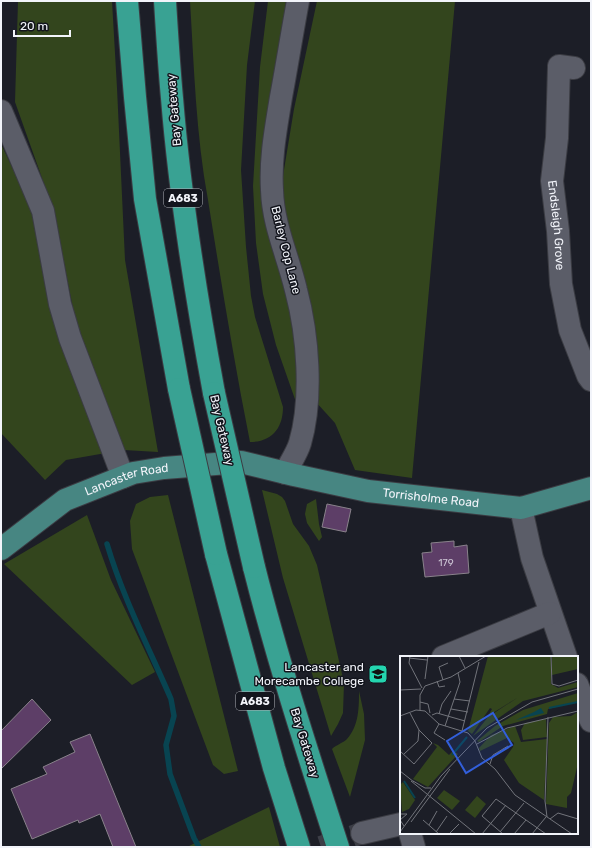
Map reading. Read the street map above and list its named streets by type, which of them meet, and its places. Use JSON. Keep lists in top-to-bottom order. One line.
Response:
{"streets":{"highway":["Bay Gateway","A683"],"main road":["Lancaster Road","Torrisholme Road"],"street":["Endsleigh Grove","Barley Cop Lane"]},"crossings":[["Barley Cop Lane","Lancaster Road"],["Barley Cop Lane","Torrisholme Road"],["Lancaster Road","Torrisholme Road"]],"places":{"school or university":["Lancaster and Morecambe College"]},"house_numbers":["179"],"scale_bar":"20 m"}
